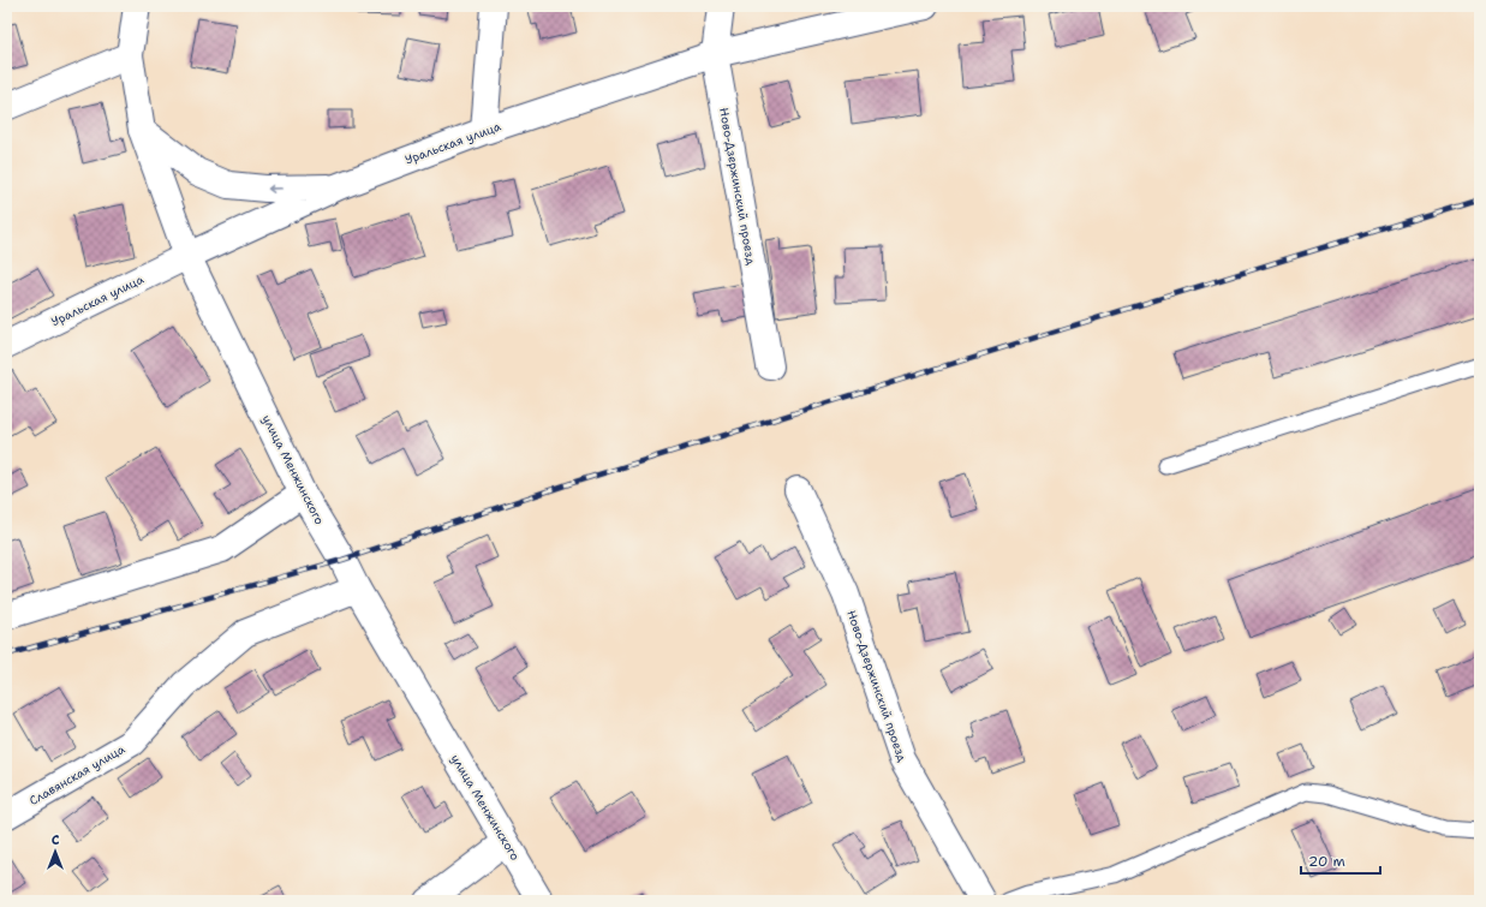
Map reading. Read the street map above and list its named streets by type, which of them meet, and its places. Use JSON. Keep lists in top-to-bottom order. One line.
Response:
{"streets":{"street":["Уральская улица","Ново-Дзержинский проезд","улица Менжинского","Славянская улица"]},"crossings":[["Уральская улица","Ново-Дзержинский проезд"],["Уральская улица","улица Менжинского"],["улица Менжинского","Славянская улица"]],"scale_bar":"20 m","north":"top"}
